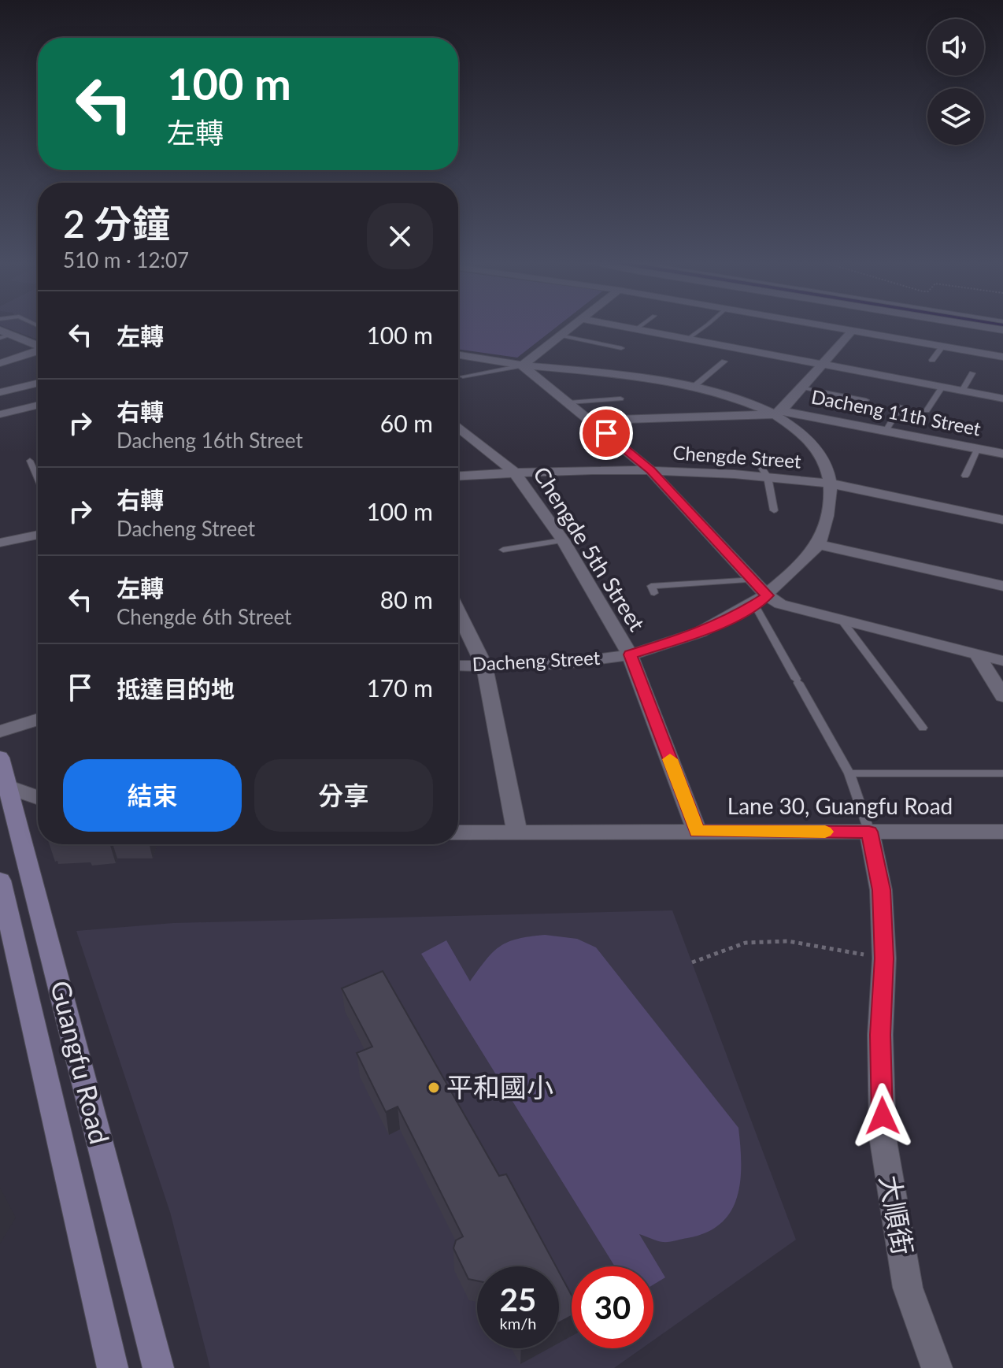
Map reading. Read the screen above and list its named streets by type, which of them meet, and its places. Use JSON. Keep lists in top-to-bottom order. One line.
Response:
{"streets":{"main road":["Guangfu Road"],"street":["Dacheng 11th Street","Chengde Street","Chengde 5th Street","Dacheng Street","Lane 30, Guangfu Road","大順街"]},"crossings":[["Dacheng 11th Street","Dacheng Street"],["Chengde Street","Chengde 5th Street"],["Chengde Street","Dacheng Street"],["Chengde 5th Street","Dacheng Street"],["Chengde 5th Street","Lane 30, Guangfu Road"],["Lane 30, Guangfu Road","大順街"]],"places":["平和國小"],"page":{"turn":["100 m","左轉"],"heading":["2 分鐘","510 m · 12:07"],"list":[{"name":"左轉","value":"100 m"},{"name":"右轉","note":"Dacheng 16th Street","value":"60 m"},{"name":"右轉","note":"Dacheng Street","value":"100 m"},{"name":"左轉","note":"Chengde 6th Street","value":"80 m"},{"name":"抵達目的地","value":"170 m"}],"buttons":["結束","分享"],"speed":"25 km/h","limit":"30"}}
